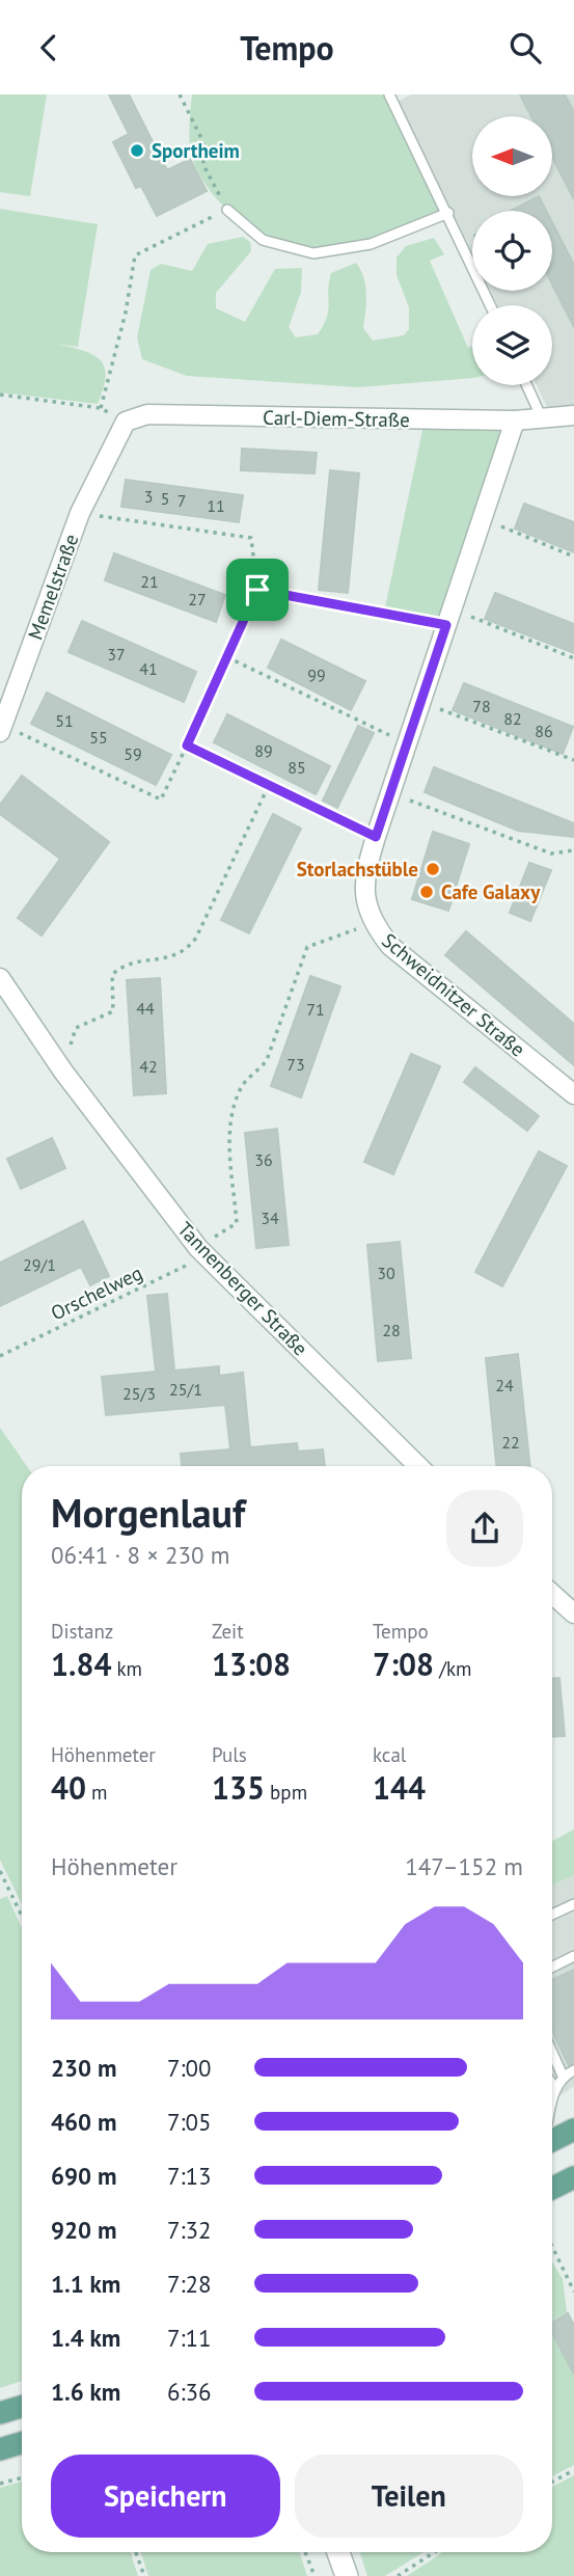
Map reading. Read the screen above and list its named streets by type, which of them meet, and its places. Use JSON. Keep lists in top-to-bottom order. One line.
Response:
{"streets":{"street":["Carl-Diem-Straße","Memelstraße","Schweidnitzer Straße","Tannenberger Straße"],"path":["Orschelweg"]},"crossings":[["Carl-Diem-Straße","Memelstraße"],["Carl-Diem-Straße","Schweidnitzer Straße"],["Schweidnitzer Straße","Orschelweg"],["Tannenberger Straße","Orschelweg"]],"places":["Sportheim","Storlachstüble","Cafe Galaxy"],"house_numbers":["3","5","7","11","21","27","37","41","99","78","82","51","86","55","89","59","85","44","71","73","42","36","34","29/1","30","28","24","25/1","25/3","22"],"north":"left","page":{"header":"Tempo","heading":["Morgenlauf","06:41 · 8 × 230 m"],"stats":[["Distanz","1.84 km"],["Zeit","13:08"],["Tempo","7:08 /km"],["Höhenmeter","40 m"],["Puls","135 bpm"],["kcal","144"]],"chart":["Höhenmeter","147–152 m"],"list":[{"name":"230 m","note":"7:00"},{"name":"460 m","note":"7:05"},{"name":"690 m","note":"7:13"},{"name":"920 m","note":"7:32"},{"name":"1.1 km","note":"7:28"},{"name":"1.4 km","note":"7:11"},{"name":"1.6 km","note":"6:36"}],"buttons":["Speichern","Teilen"]}}
